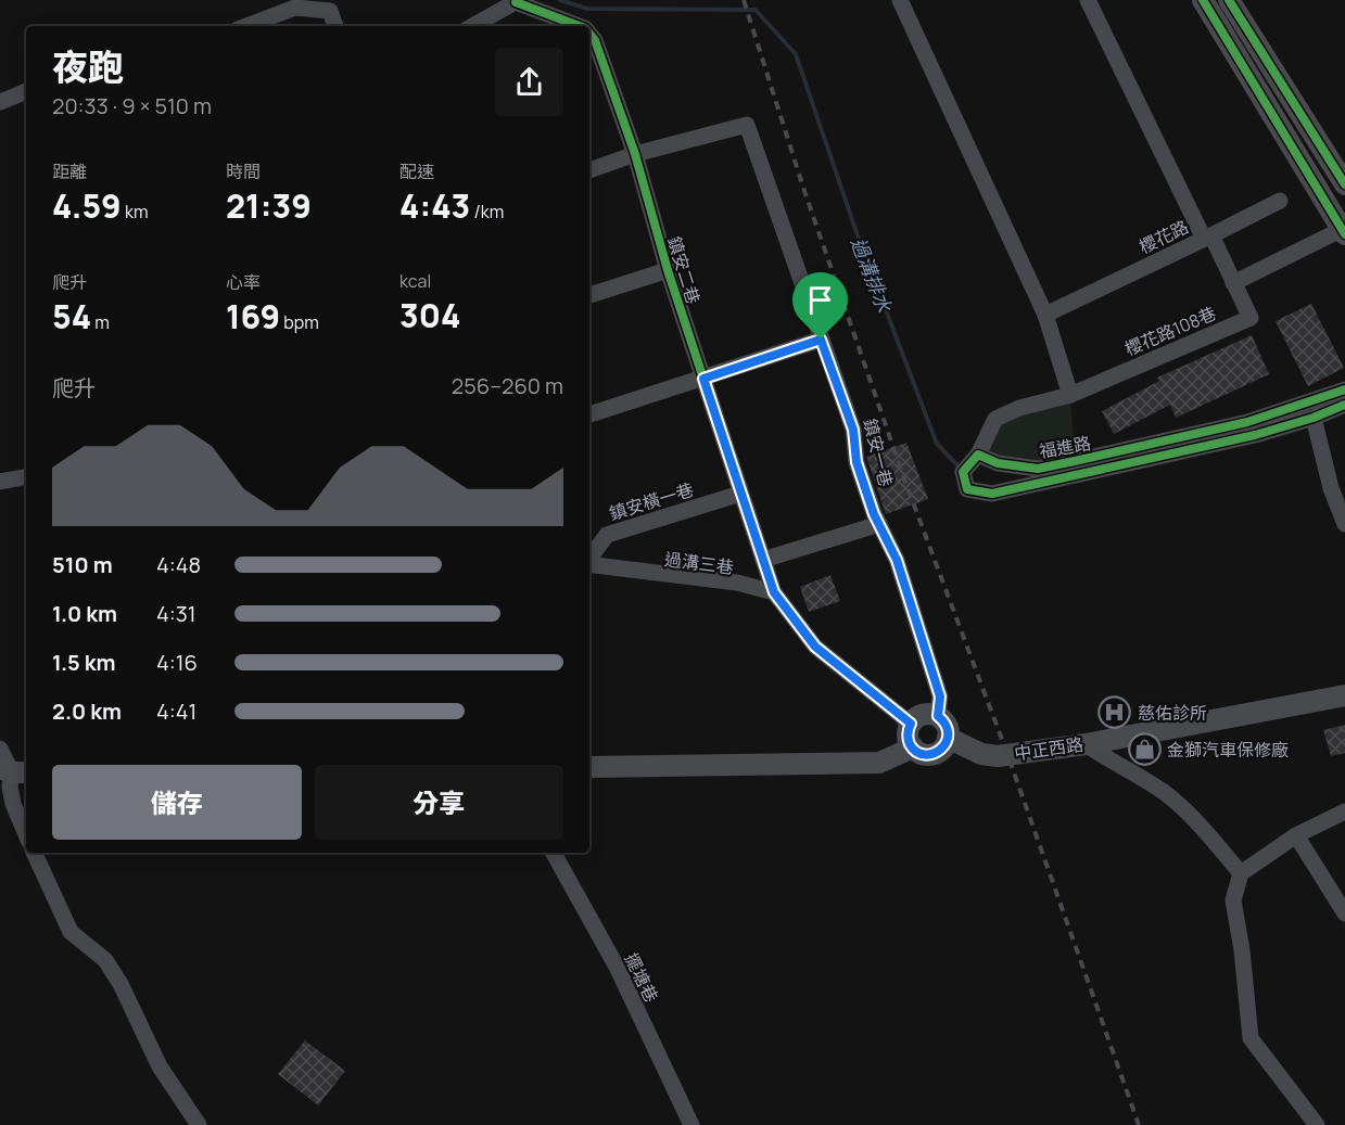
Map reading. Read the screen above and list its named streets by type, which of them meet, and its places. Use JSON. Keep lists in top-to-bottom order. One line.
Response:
{"streets":{"main road":["中正西路"],"street":["櫻花路","鎮安二巷","櫻花路108巷","福進路","鎮安一巷","鎮安橫一巷","過溝三巷","擺塘巷"]},"crossings":[["櫻花路","櫻花路108巷"],["鎮安二巷","鎮安一巷"],["鎮安二巷","鎮安橫一巷"],["鎮安二巷","過溝三巷"],["鎮安一巷","中正西路"]],"water":["過溝排水"],"places":{"hospital":["慈佑診所"],"shop":["金獅汽車保修廠"]},"page":{"heading":["夜跑","20:33 · 9 × 510 m"],"stats":[["距離","4.59 km"],["時間","21:39"],["配速","4:43 /km"],["爬升","54 m"],["心率","169 bpm"],["kcal","304"]],"chart":["爬升","256–260 m"],"list":[{"name":"510 m","note":"4:48"},{"name":"1.0 km","note":"4:31"},{"name":"1.5 km","note":"4:16"},{"name":"2.0 km","note":"4:41"}],"buttons":["儲存","分享"]}}
